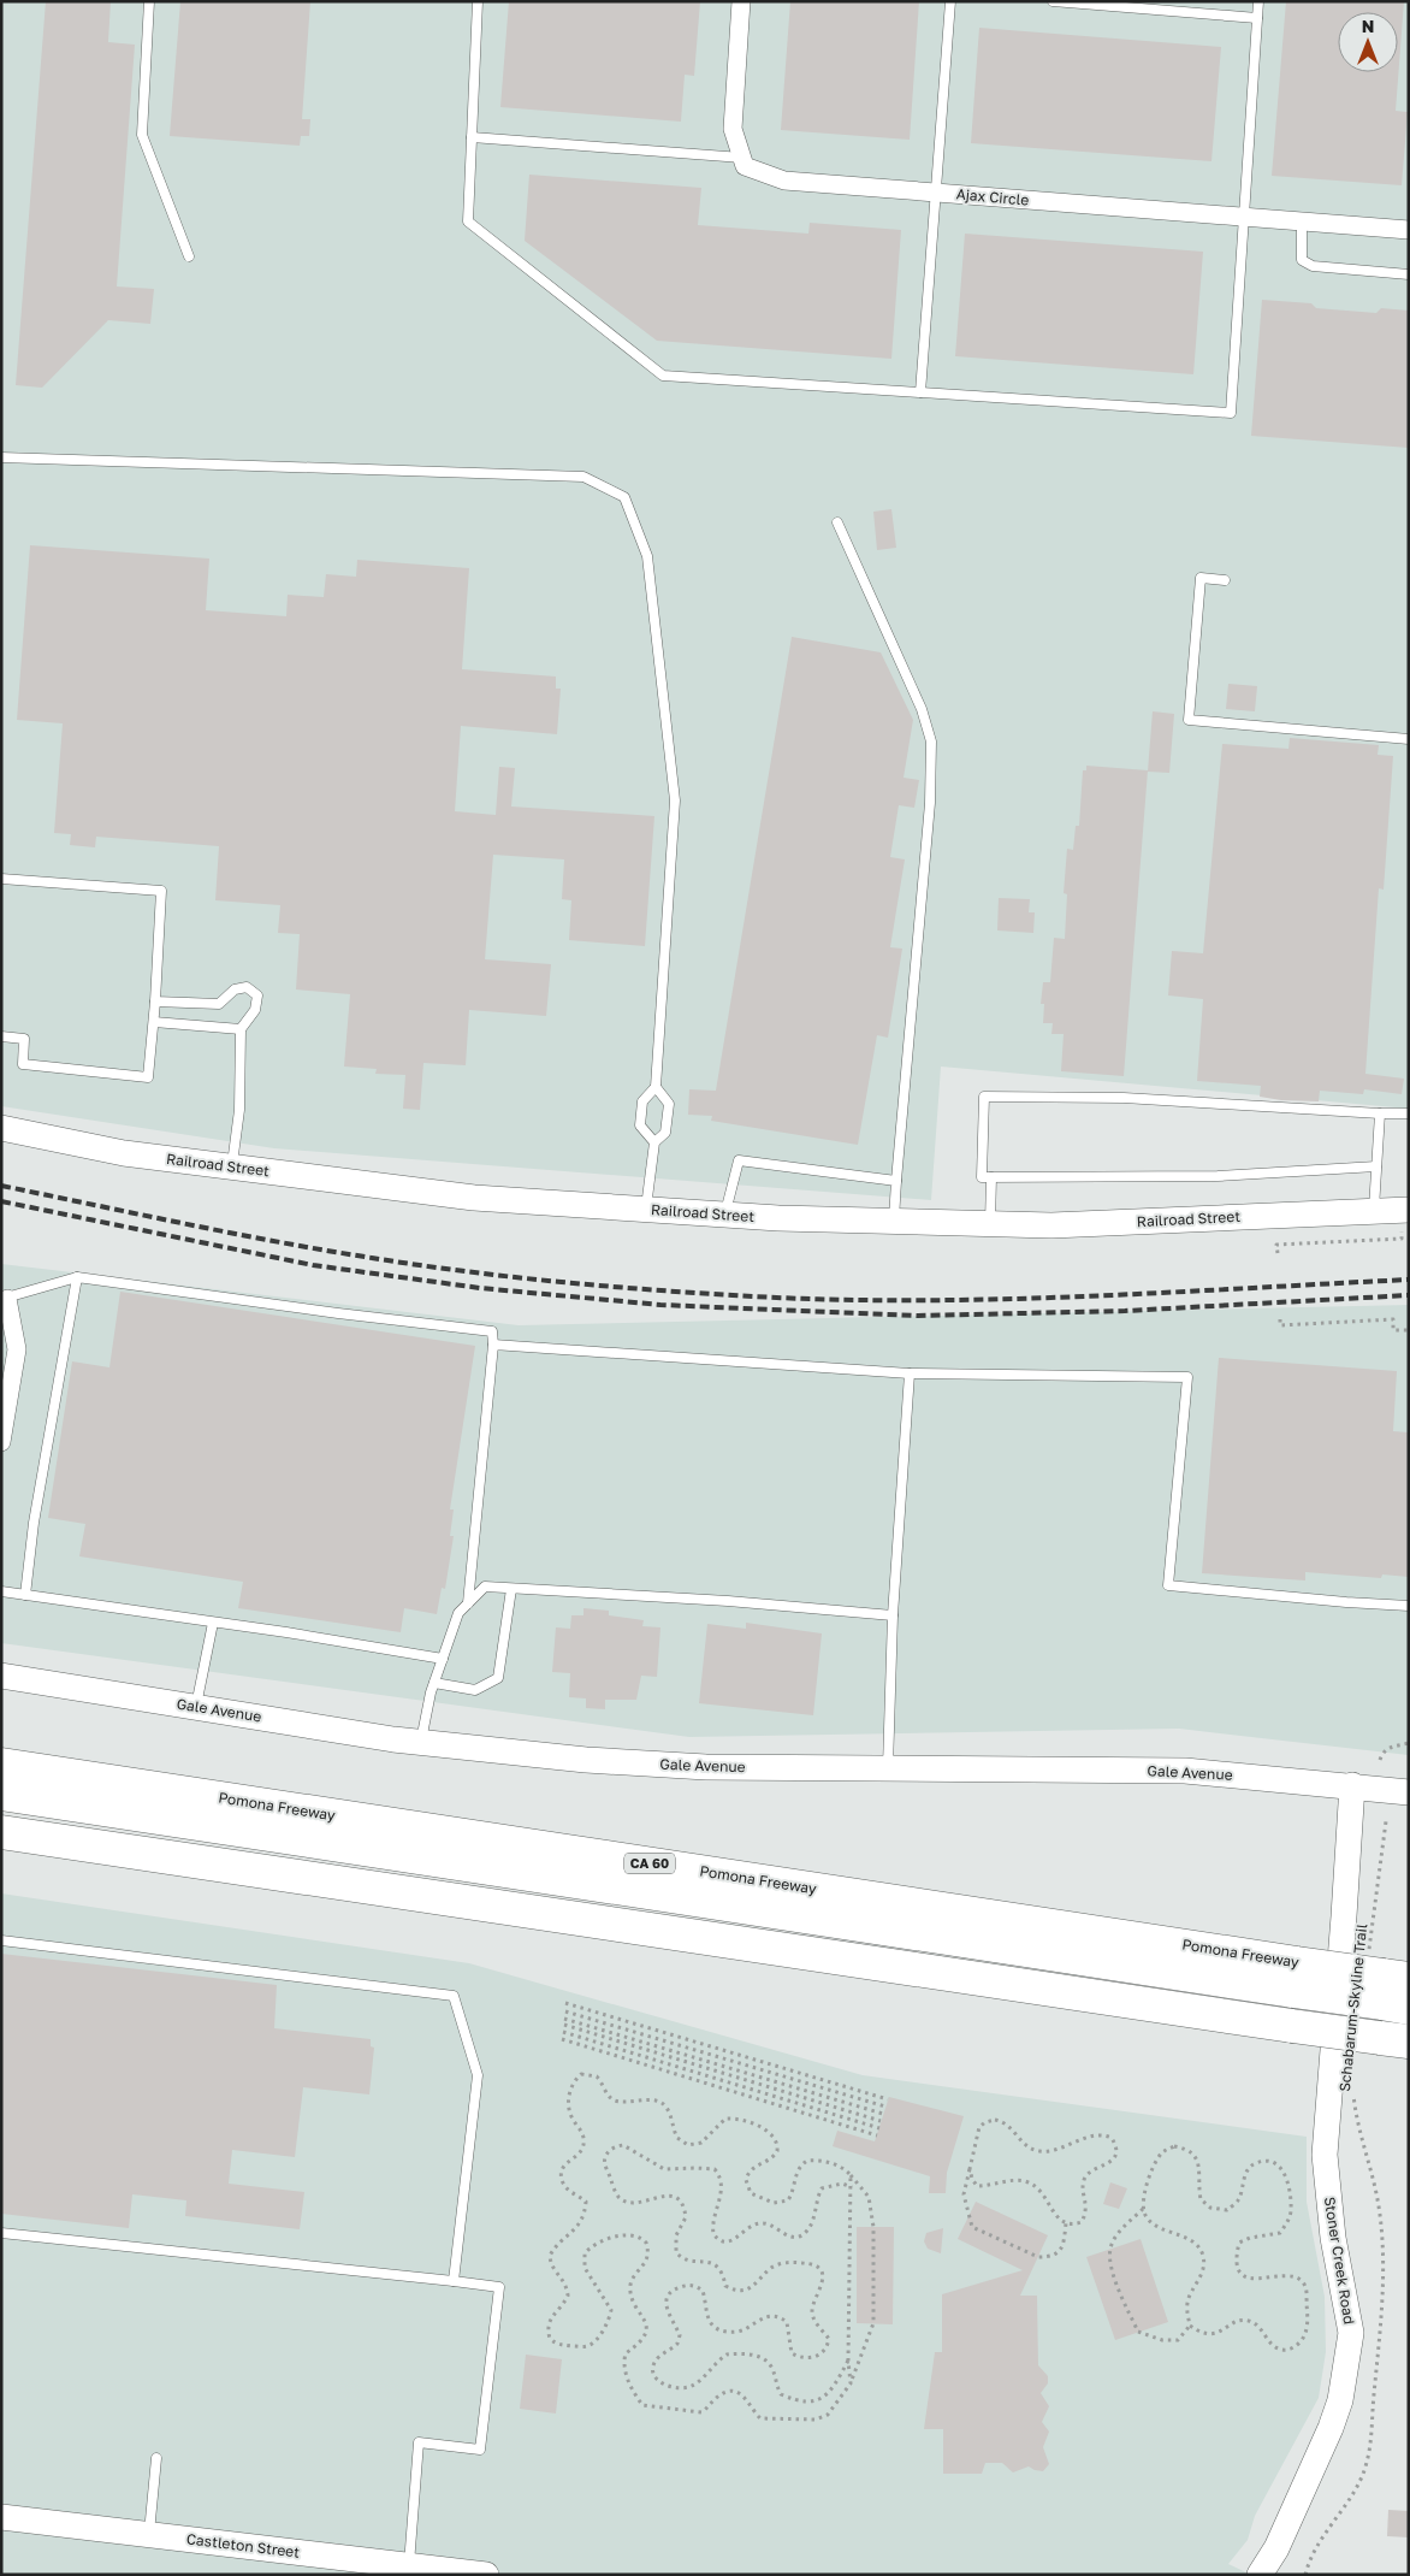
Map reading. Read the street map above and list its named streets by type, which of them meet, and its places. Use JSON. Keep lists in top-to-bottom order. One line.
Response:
{"streets":{"highway":["Pomona Freeway","CA 60"],"street":["Ajax Circle","Railroad Street","Gale Avenue","Stoner Creek Road","Castleton Street"],"path":["Schabarum-Skyline Trail"]},"crossings":[["Gale Avenue","Stoner Creek Road"],["Pomona Freeway","Schabarum-Skyline Trail"]],"north":"top"}
